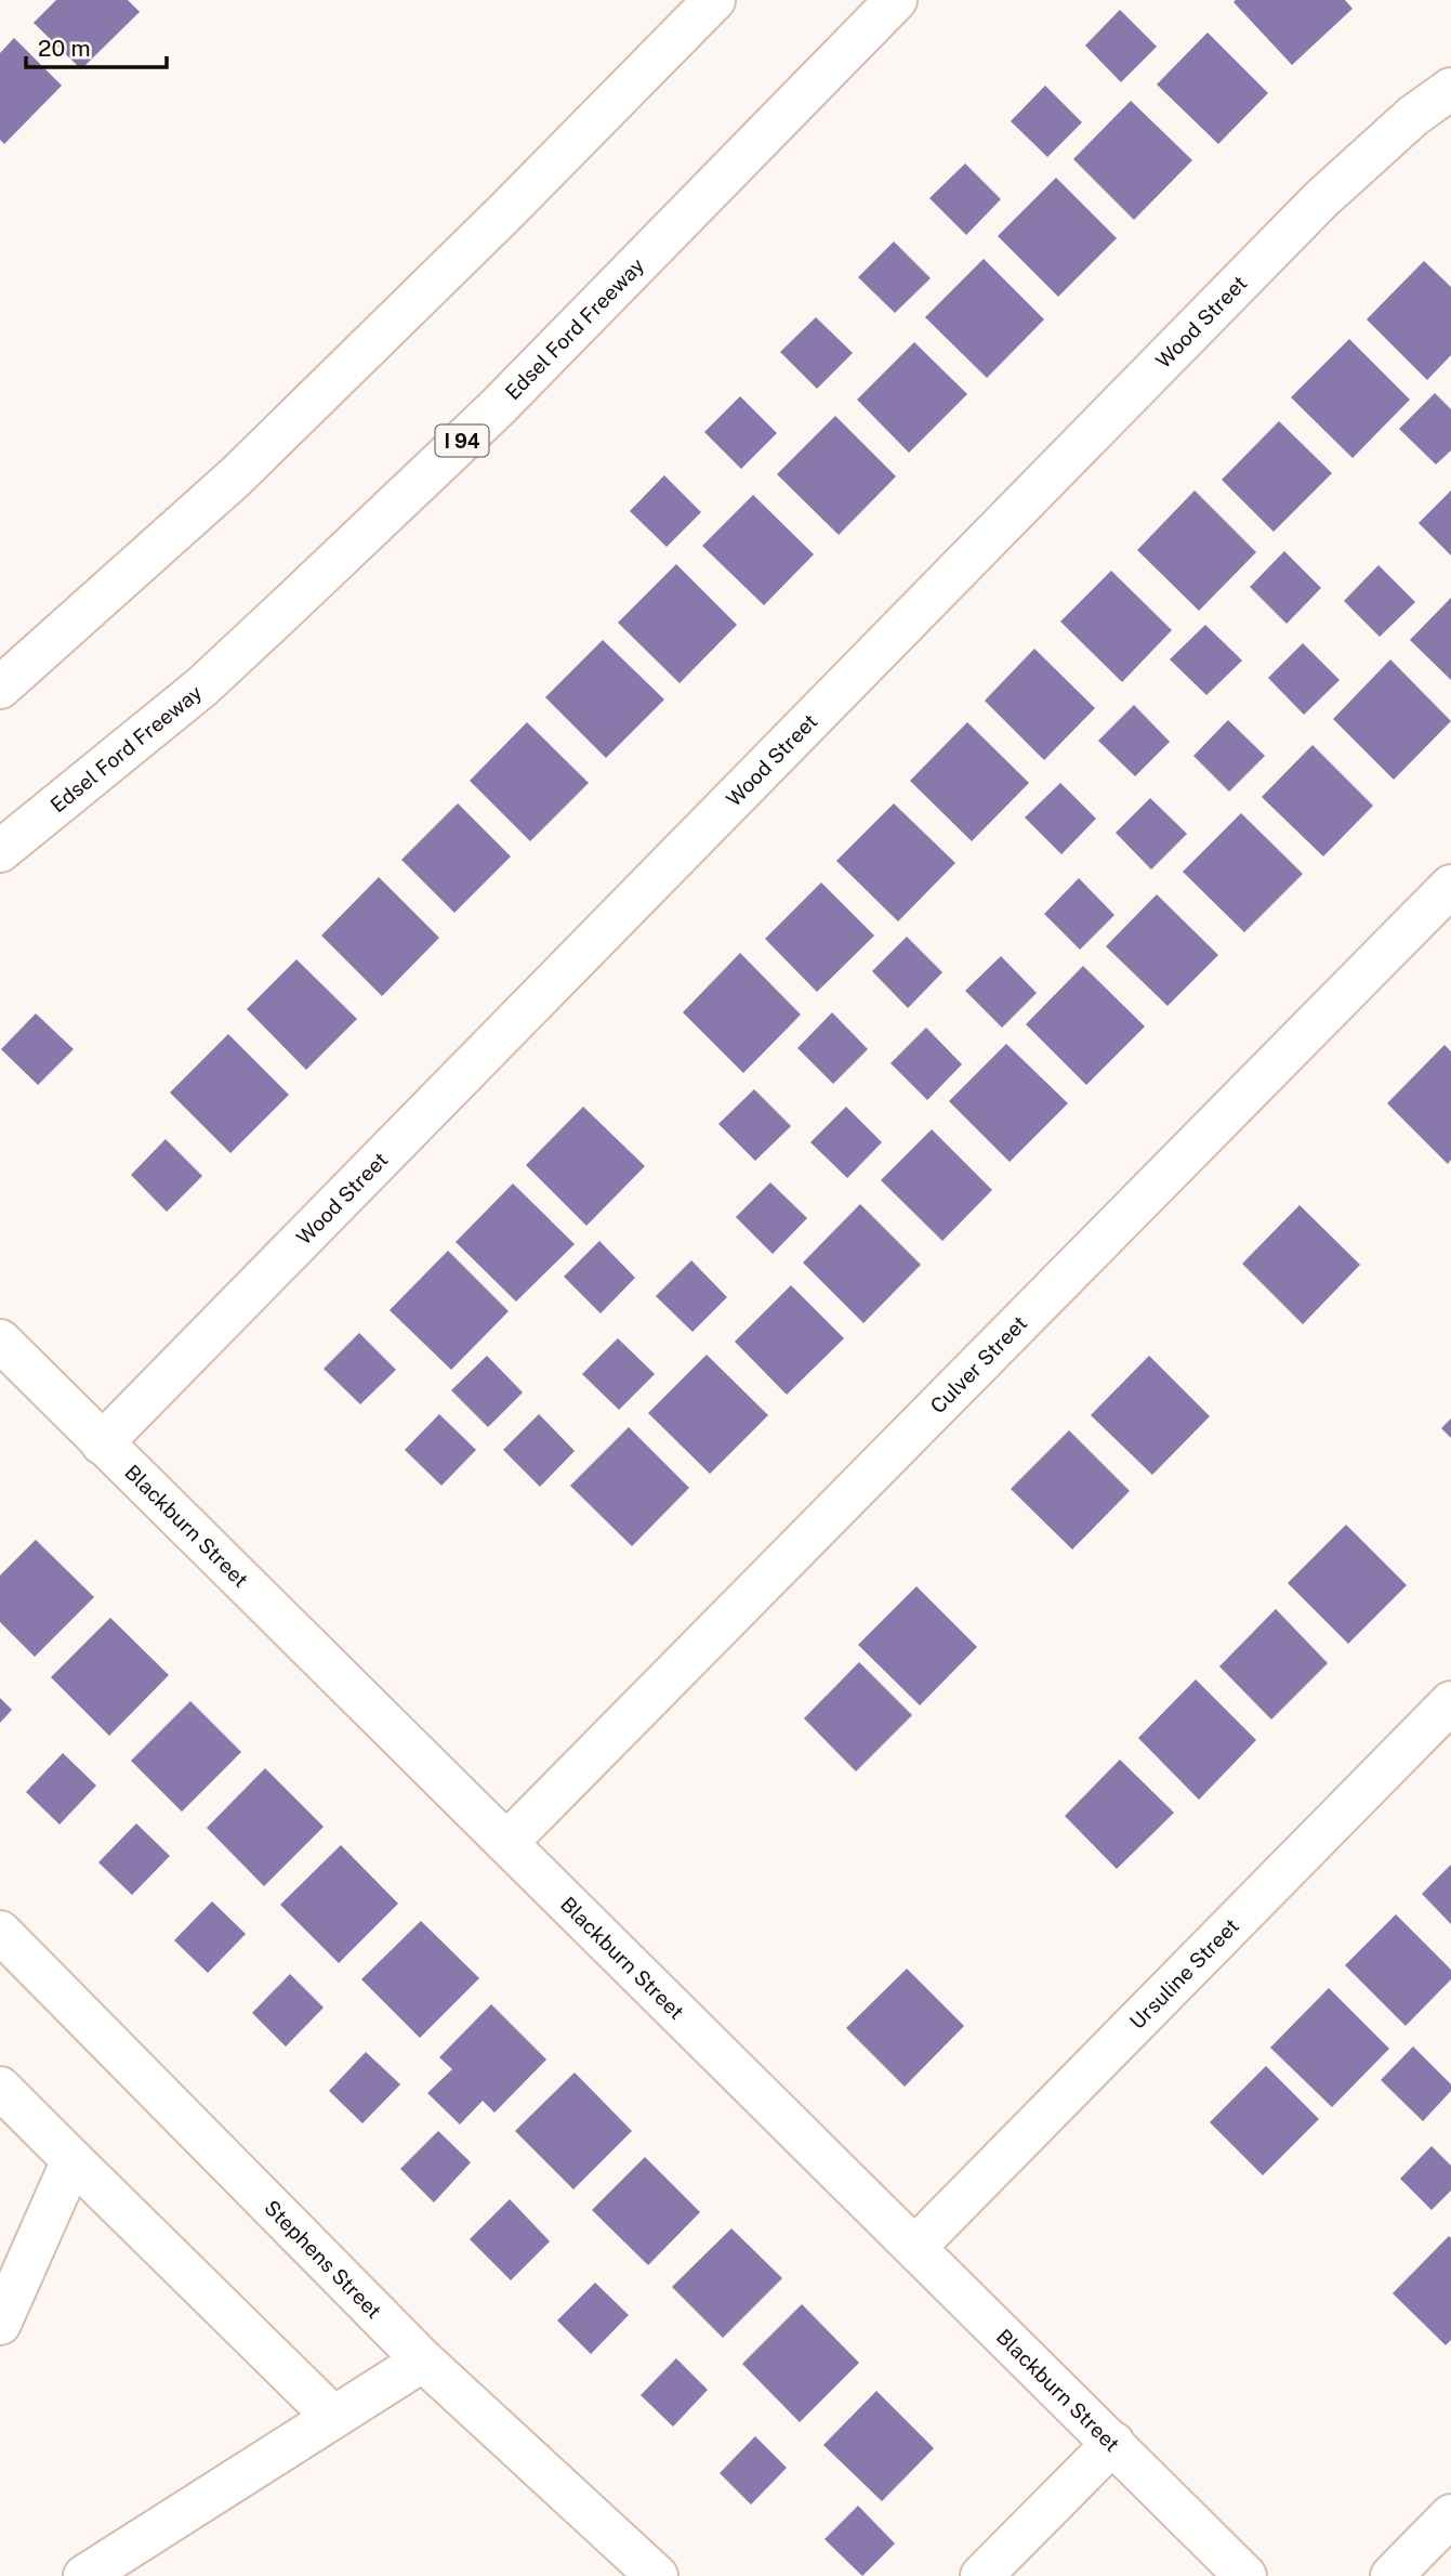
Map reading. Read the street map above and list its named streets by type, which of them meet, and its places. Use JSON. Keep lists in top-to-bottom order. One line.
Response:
{"streets":{"main road":["Wood Street","Edsel Ford Freeway","I 94","Culver Street","Blackburn Street","Ursuline Street","Stephens Street"]},"crossings":[["Wood Street","Blackburn Street"],["Culver Street","Blackburn Street"],["Blackburn Street","Ursuline Street"]],"scale_bar":"20 m"}
